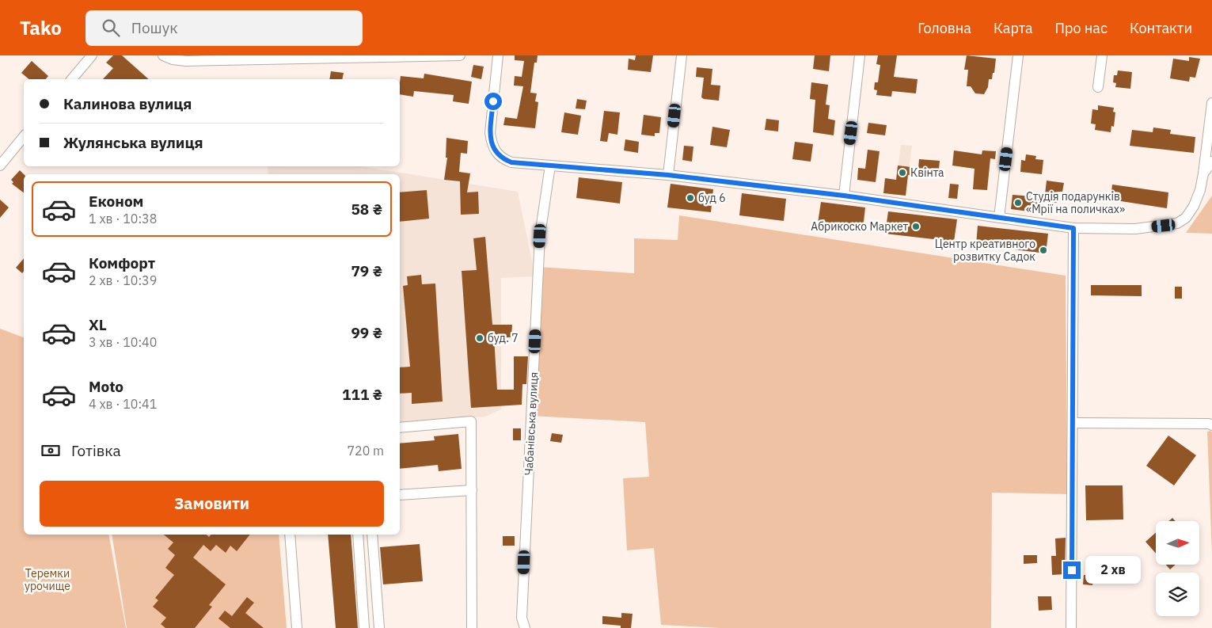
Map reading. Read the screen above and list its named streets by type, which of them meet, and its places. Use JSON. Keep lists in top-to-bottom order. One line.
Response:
{"streets":{"street":["Чабанівська вулиця"]},"parks":["Теремки урочище"],"places":["Квінта","буд 6","Студія подарунків «Мрії на поличках»","Абрикоско Маркет","Центр креативного розвитку Садок","буд. 7"],"north":"right","page":{"header":"Tako","search":"Пошук","nav":["Головна","Карта","Про нас","Контакти"],"banner":["Калинова вулиця","Жулянська вулиця"],"list":[{"name":"Економ","note":"1 хв · 10:38","value":"58 ₴"},{"name":"Комфорт","note":"2 хв · 10:39","value":"79 ₴"},{"name":"XL","note":"3 хв · 10:40","value":"99 ₴"},{"name":"Moto","note":"4 хв · 10:41","value":"111 ₴"}],"pay":["Готівка","720 m"],"buttons":"Замовити","bubble":"2 хв"}}
